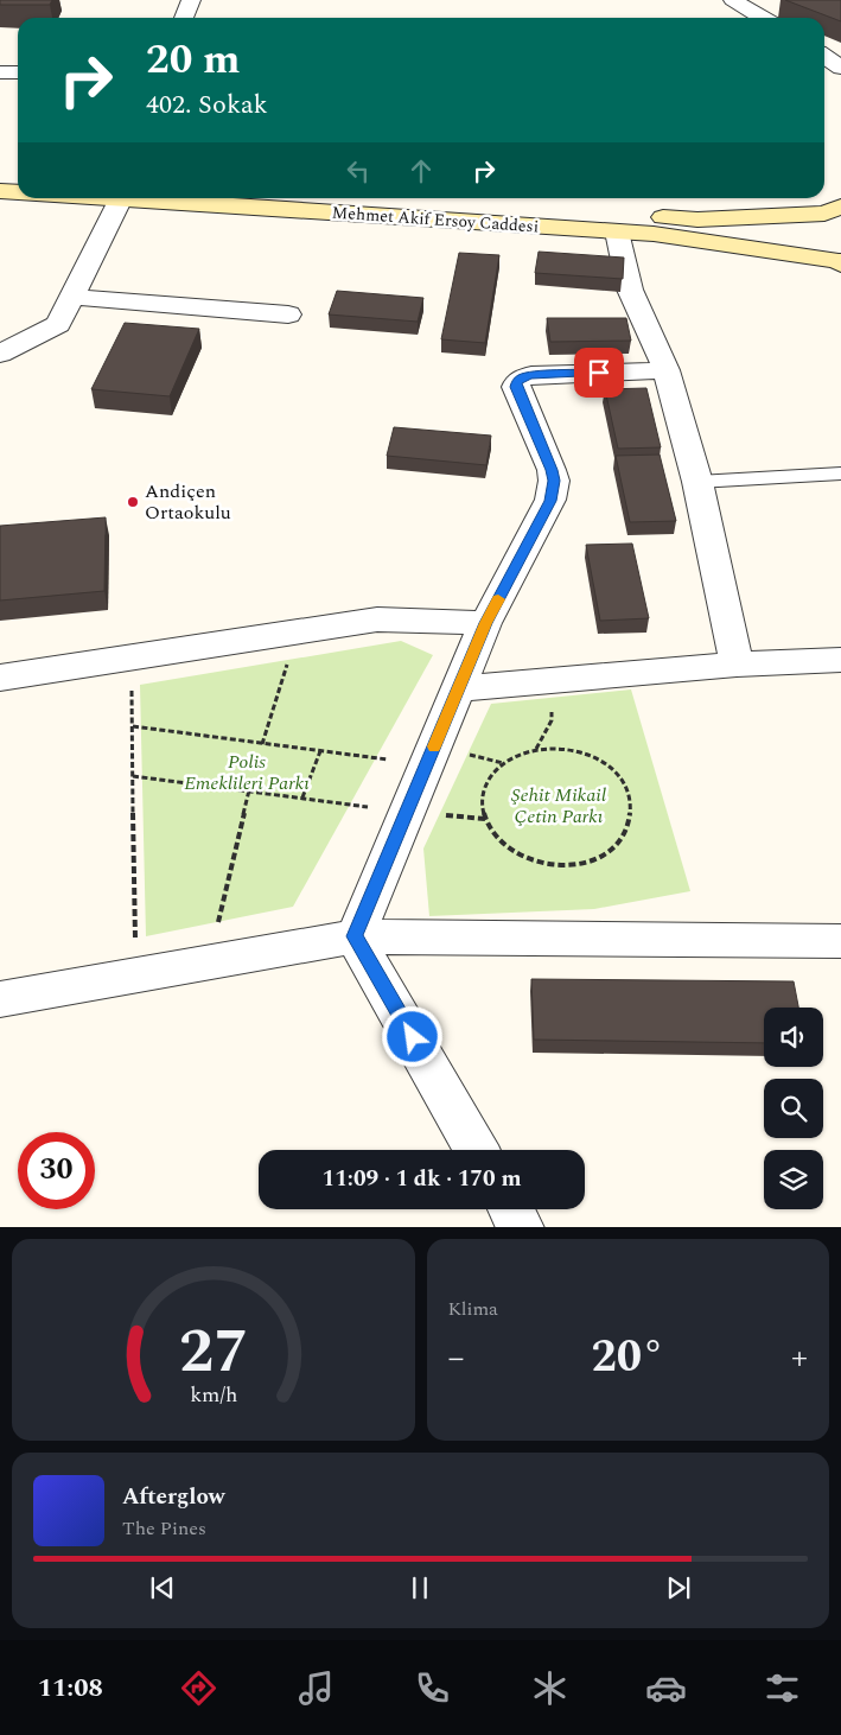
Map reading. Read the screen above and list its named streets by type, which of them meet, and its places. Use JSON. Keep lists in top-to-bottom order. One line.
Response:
{"streets":{"main road":["Mehmet Akif Ersoy Caddesi"]},"parks":["Polis Emeklileri Parkı","Şehit Mikail Çetin Parkı"],"places":["Andiçen Ortaokulu"],"page":{"turn":["20 m","402. Sokak"],"limit":"30","trip":"11:09 · 1 dk · 170 m","tile":"Klima","heat":["−","20°","+"],"song":["Afterglow","The Pines"],"tabs":"11:08","gauge":["27","km/h"]}}
